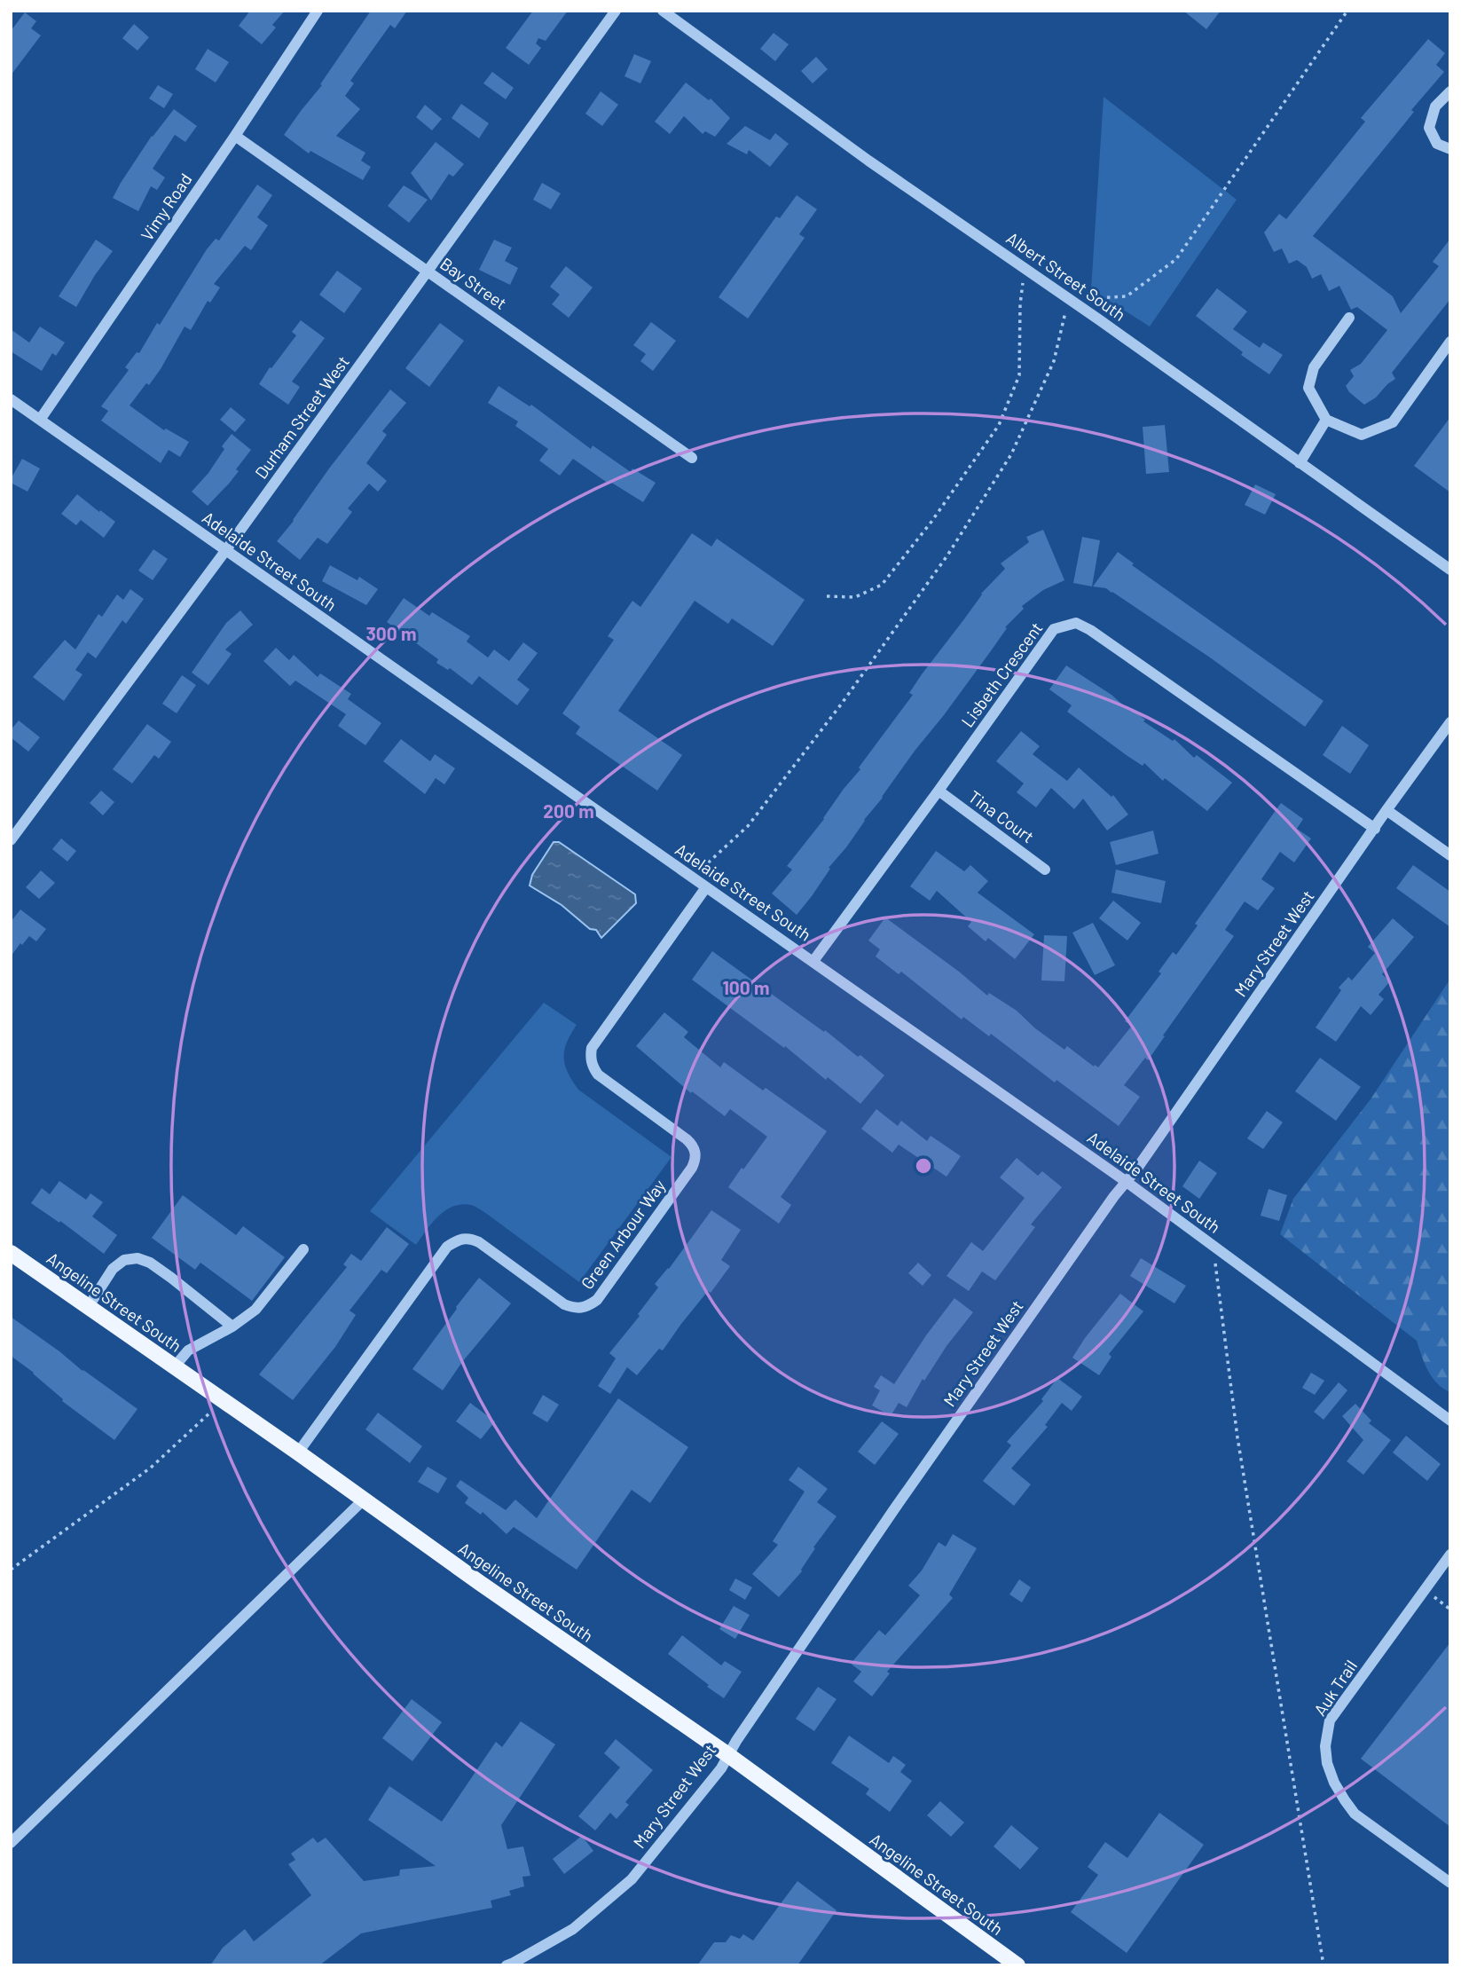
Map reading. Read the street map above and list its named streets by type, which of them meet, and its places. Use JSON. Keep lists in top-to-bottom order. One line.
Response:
{"streets":{"main road":["Angeline Street South"],"street":["Vimy Road","Albert Street South","Bay Street","Durham Street West","Adelaide Street South","Lisbeth Crescent","Tina Court","Mary Street West","Green Arbour Way","Auk Trail"]},"crossings":[["Vimy Road","Bay Street"],["Vimy Road","Adelaide Street South"],["Bay Street","Durham Street West"],["Durham Street West","Adelaide Street South"],["Adelaide Street South","Lisbeth Crescent"],["Adelaide Street South","Mary Street West"],["Adelaide Street South","Green Arbour Way"],["Lisbeth Crescent","Tina Court"],["Lisbeth Crescent","Mary Street West"],["Mary Street West","Angeline Street South"],["Green Arbour Way","Angeline Street South"]],"rings":["300 m","200 m","100 m"]}
